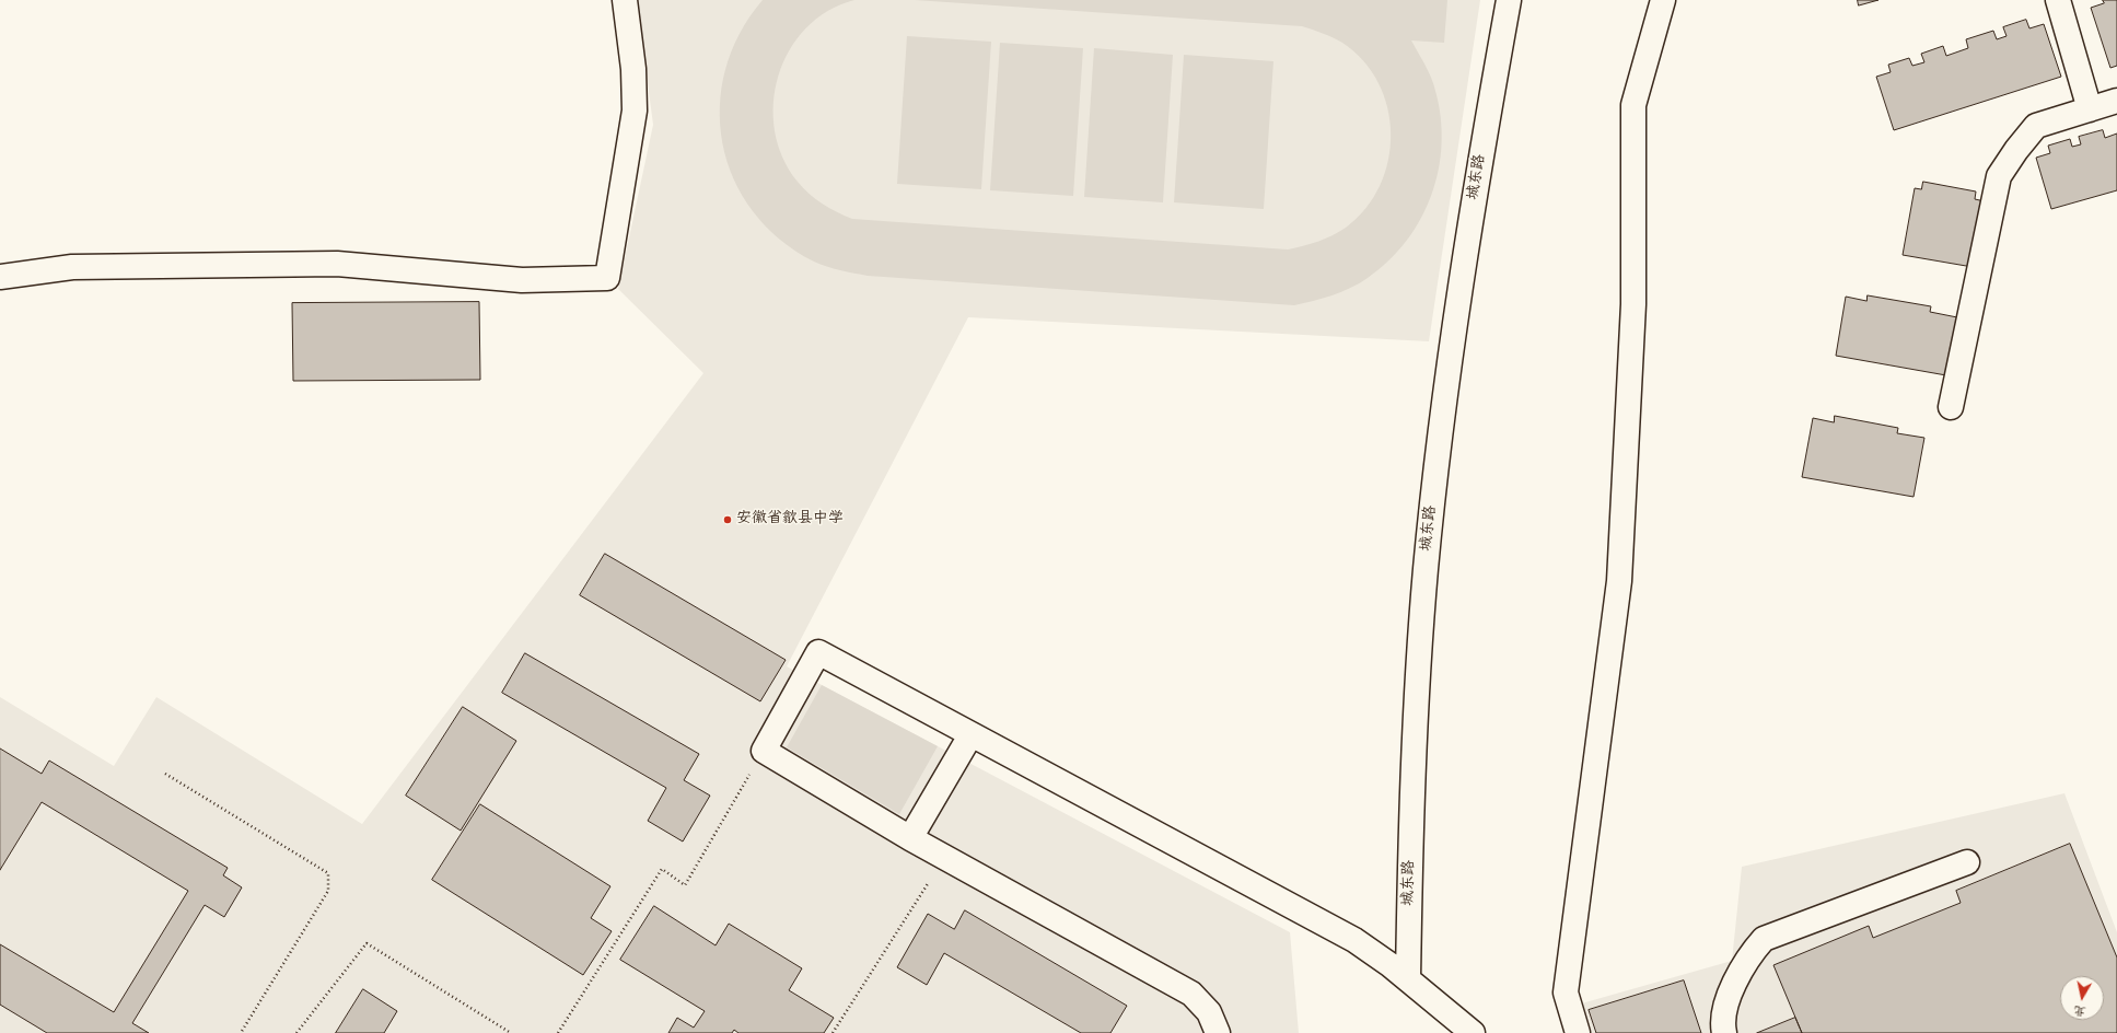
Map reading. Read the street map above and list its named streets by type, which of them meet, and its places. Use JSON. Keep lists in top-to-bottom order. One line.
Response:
{"streets":{"street":["城东路"]},"places":["安徽省歙县中学"],"north":"bottom"}
